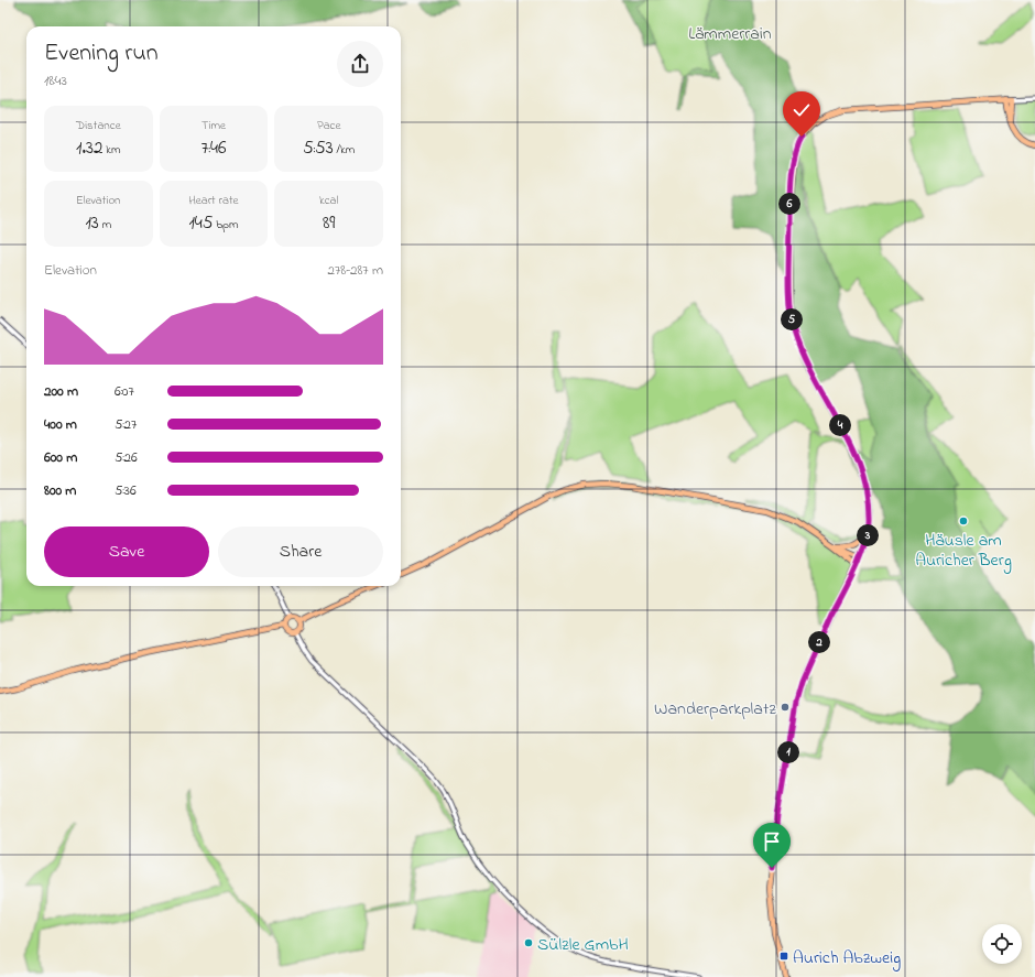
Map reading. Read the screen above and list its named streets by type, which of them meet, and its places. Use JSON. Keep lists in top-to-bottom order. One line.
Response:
{"parks":["Lämmerrain"],"places":{"other":["Häusle am Auricher Berg","Wanderparkplatz","Sülzle GmbH"],"transit":["Aurich Abzweig"]},"page":{"heading":["Evening run","18:43"],"stats":[["Distance","1.32 km"],["Time","7:46"],["Pace","5:53 /km"],["Elevation","13 m"],["Heart rate","145 bpm"],["kcal","89"]],"pins":["6","5","4","3","2","1"],"chart":["Elevation","278–287 m"],"list":[{"name":"200 m","note":"6:07"},{"name":"400 m","note":"5:27"},{"name":"600 m","note":"5:26"},{"name":"800 m","note":"5:36"}],"buttons":["Save","Share"]}}
